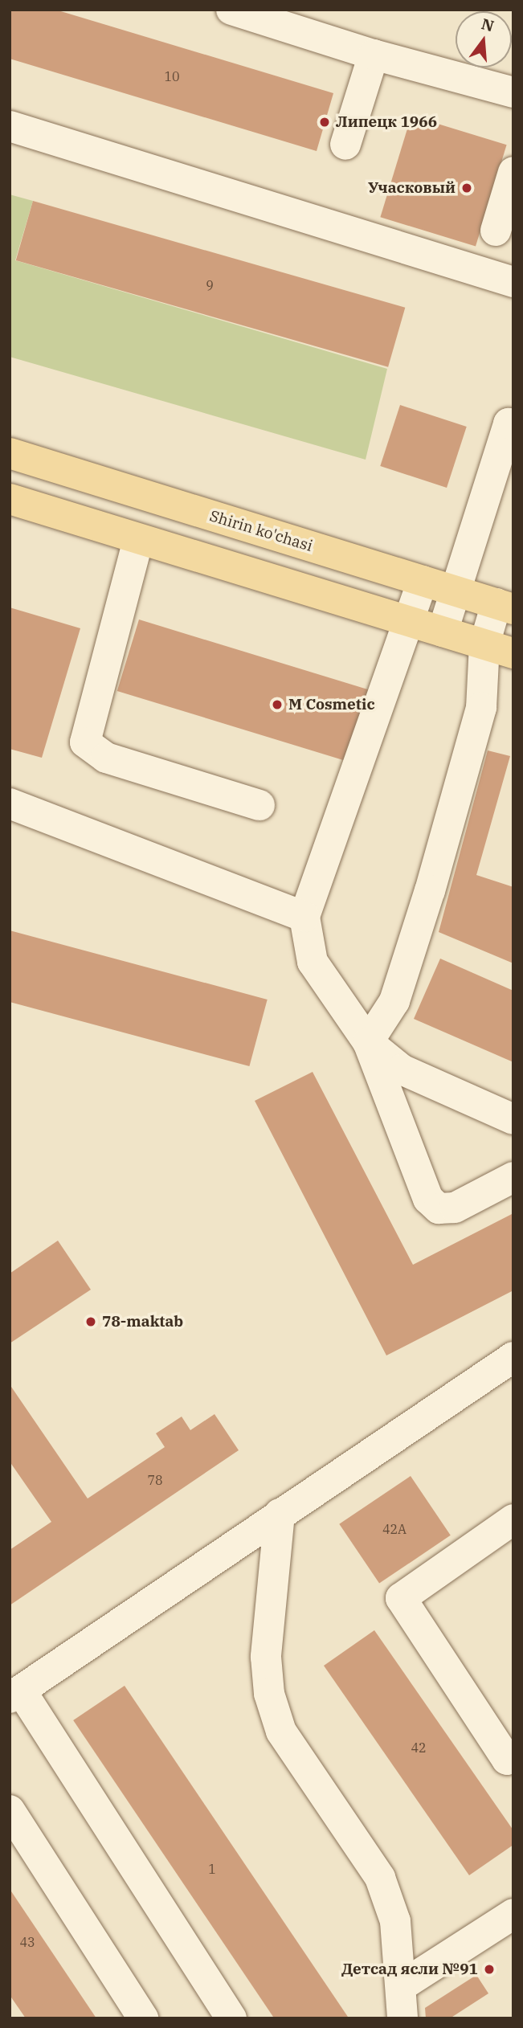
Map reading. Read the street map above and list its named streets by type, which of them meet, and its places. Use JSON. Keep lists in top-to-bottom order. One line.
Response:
{"streets":{"main road":["Shirin ko'chasi"]},"places":["Липецк 1966","Учасковый","M Cosmetic","78-maktab","Детсад ясли №91"],"house_numbers":["10","9","78","42A","42","1","43"],"north":"top"}
